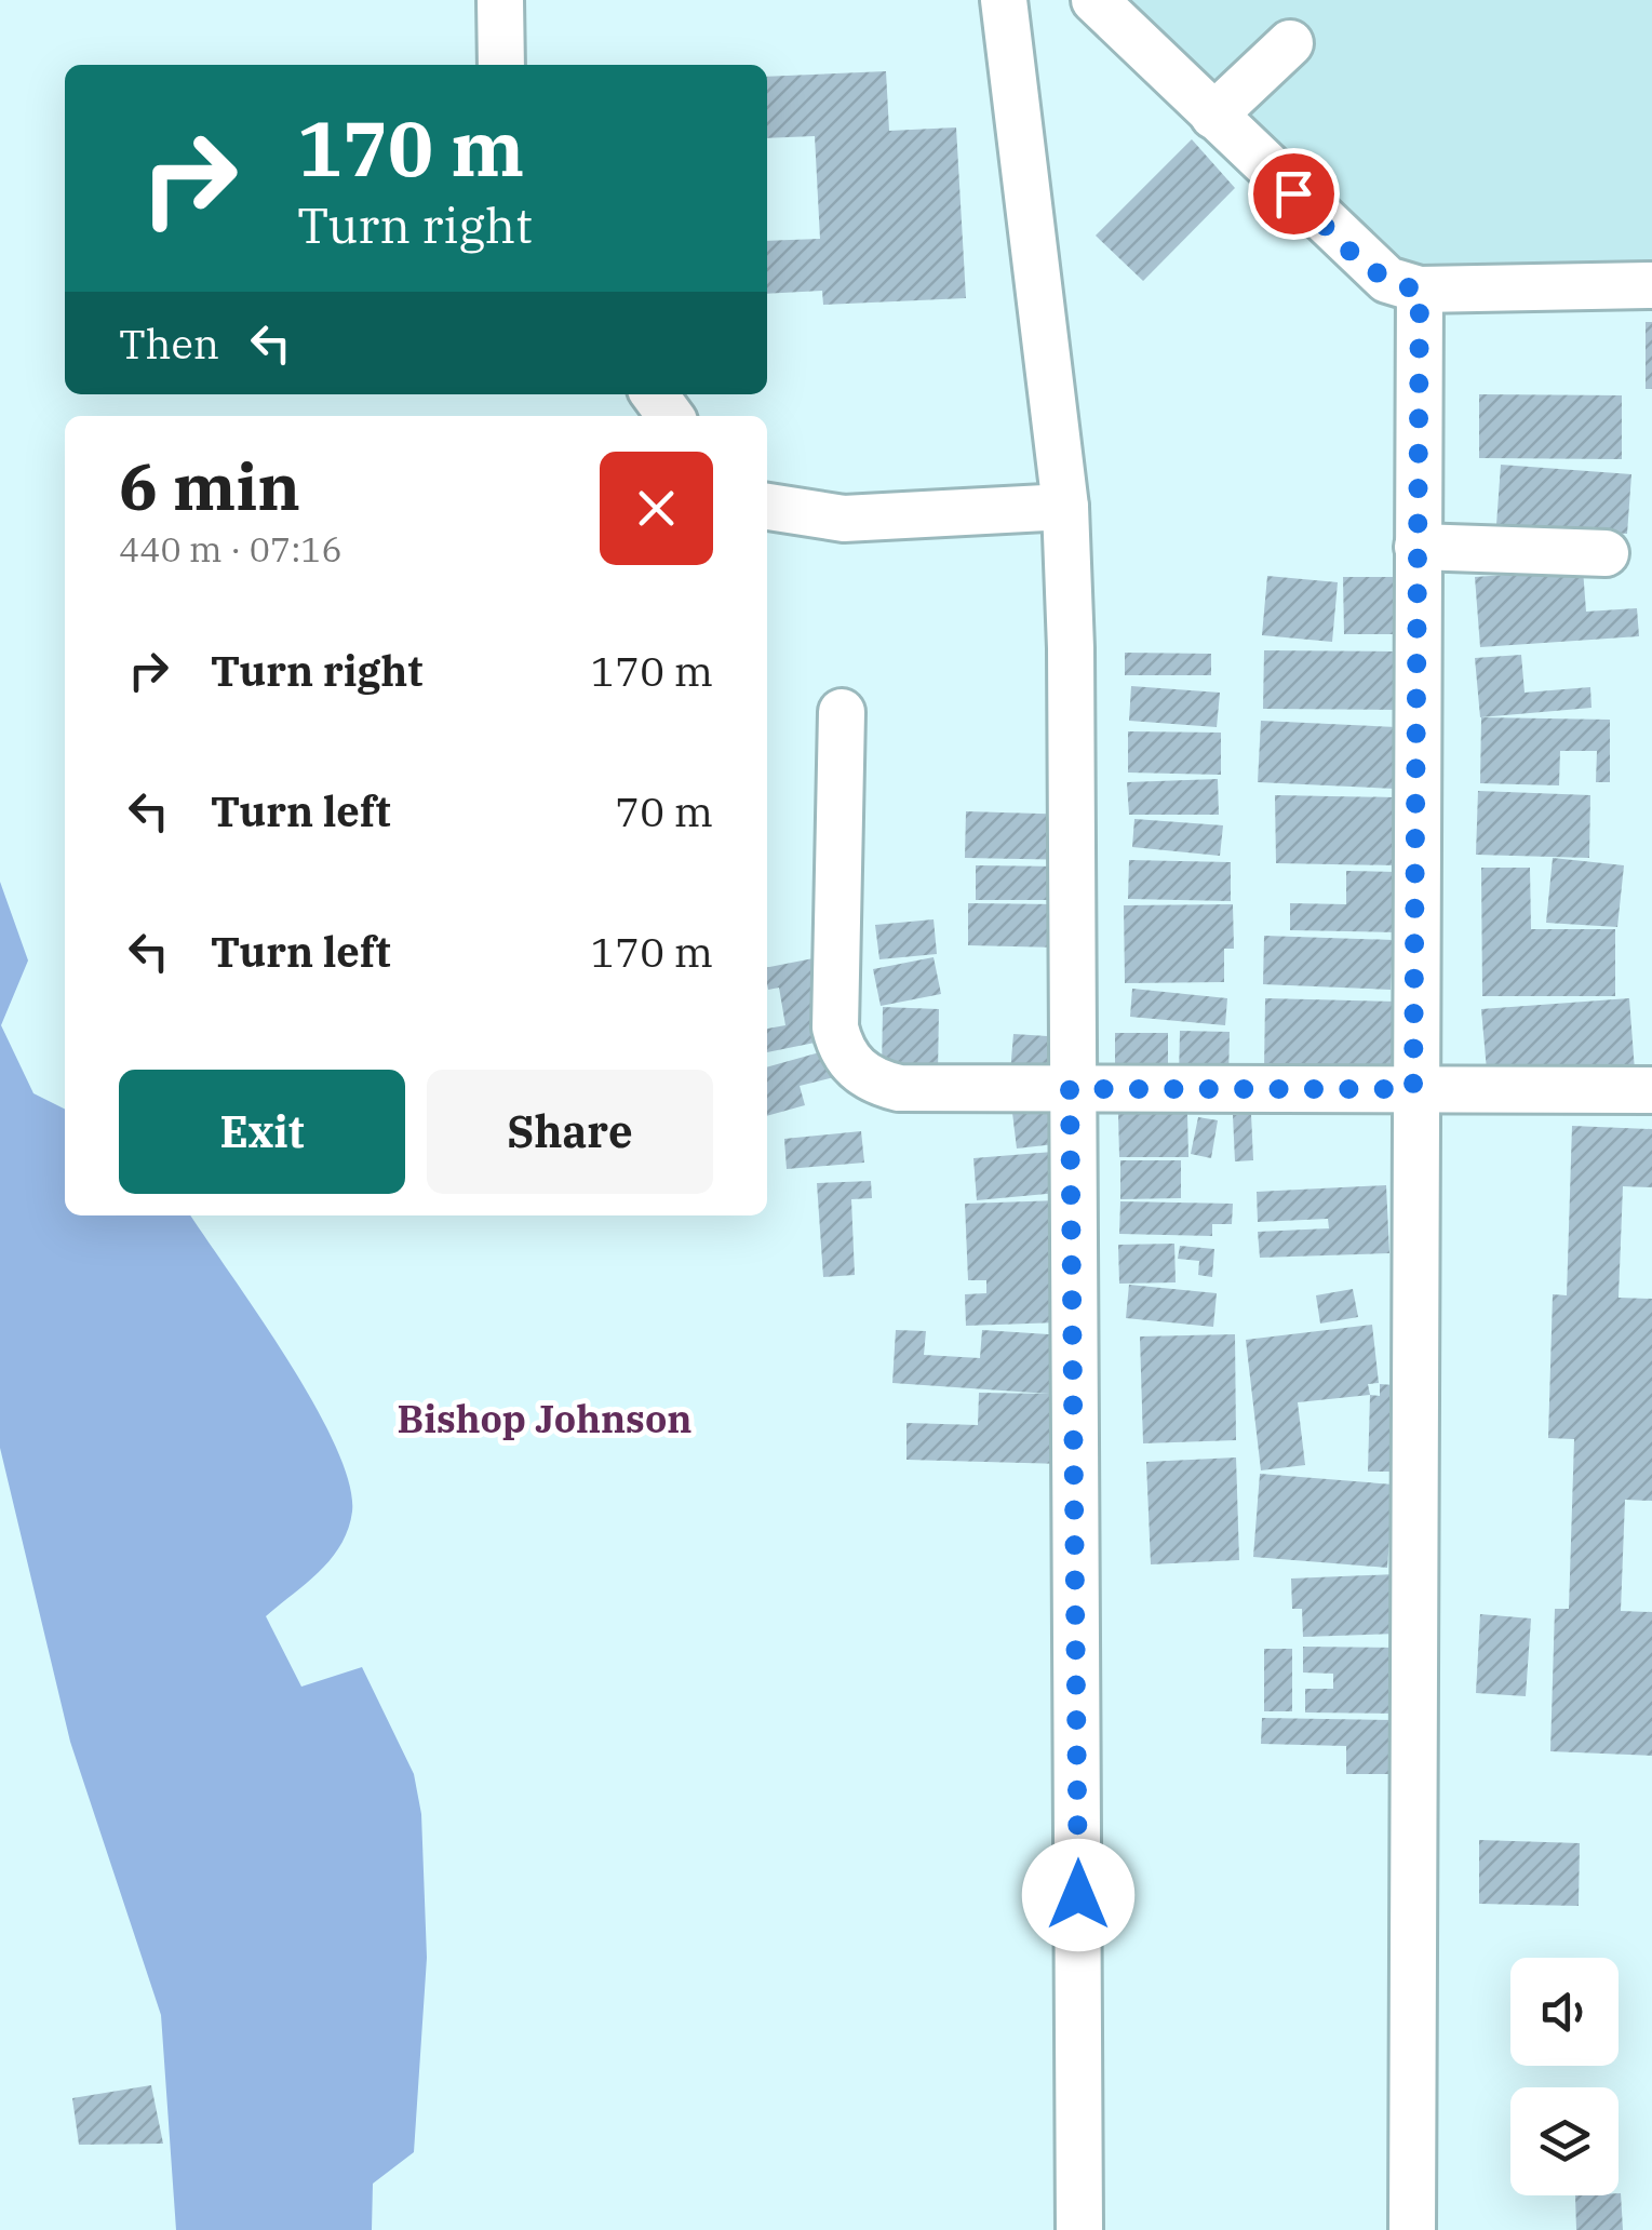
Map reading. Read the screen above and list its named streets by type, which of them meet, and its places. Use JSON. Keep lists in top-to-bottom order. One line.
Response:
{"districts":["Bishop Johnson"],"page":{"turn":["170 m","Turn right"],"then":"Then","heading":["6 min","440 m · 07:16"],"list":[{"name":"Turn right","value":"170 m"},{"name":"Turn left","value":"70 m"},{"name":"Turn left","value":"170 m"}],"buttons":["Exit","Share"]}}
